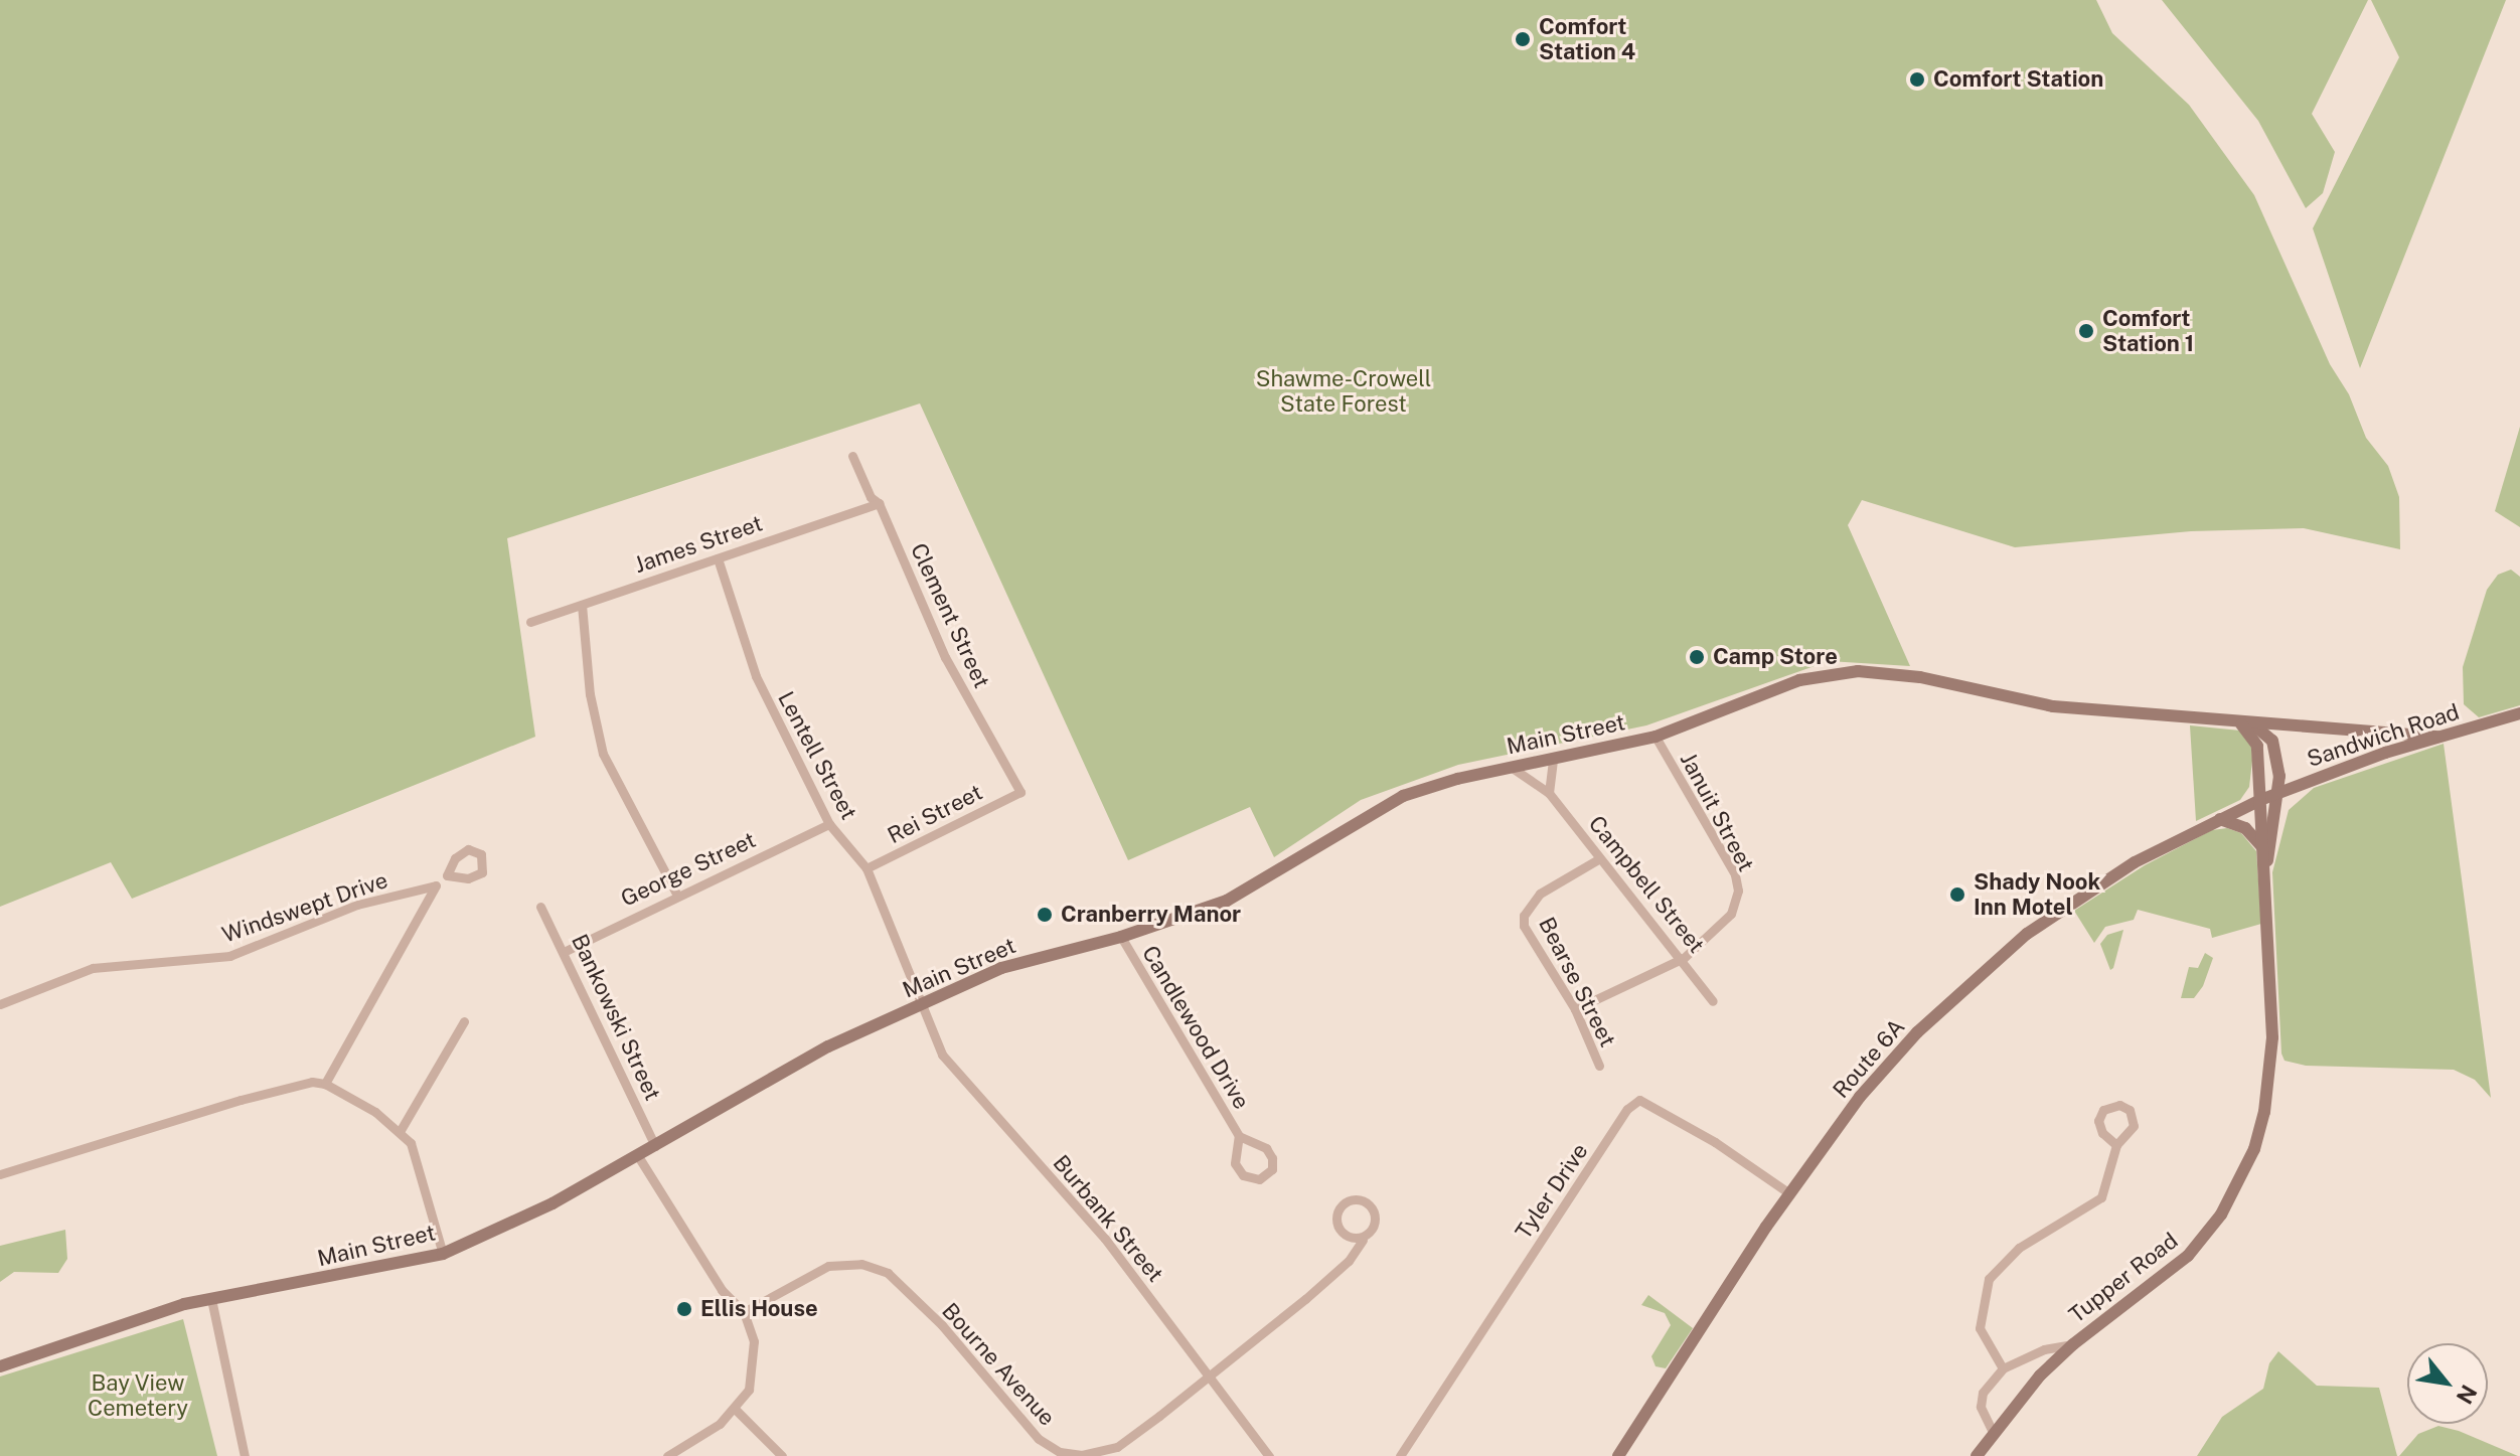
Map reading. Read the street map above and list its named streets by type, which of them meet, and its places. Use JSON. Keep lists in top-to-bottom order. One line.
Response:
{"streets":{"main road":["Main Street","Sandwich Road","Route 6A","Tupper Road"],"street":["James Street","Clement Street","Lentell Street","Januit Street","Rei Street","George Street","Campbell Street","Windswept Drive","Bearse Street","Bankowski Street","Candlewood Drive","Tyler Drive","Burbank Street","Bourne Avenue"]},"crossings":[["James Street","Clement Street"],["James Street","Lentell Street"],["Clement Street","Rei Street"],["Main Street","Sandwich Road"],["Main Street","Lentell Street"],["Main Street","Januit Street"],["Main Street","Campbell Street"],["Main Street","Bankowski Street"],["Main Street","Candlewood Drive"],["Main Street","Burbank Street"],["Sandwich Road","Route 6A"],["Sandwich Road","Tupper Road"],["Lentell Street","Rei Street"],["Lentell Street","George Street"],["Lentell Street","Burbank Street"],["Januit Street","Campbell Street"],["Januit Street","Bearse Street"],["George Street","Bankowski Street"],["Campbell Street","Bearse Street"],["Route 6A","Tyler Drive"],["Route 6A","Tupper Road"],["Burbank Street","Bourne Avenue"]],"parks":["Shawme-Crowell State Forest","Bay View Cemetery"],"places":["Comfort Station 4","Comfort Station","Comfort Station 1","Camp Store","Shady Nook Inn Motel","Cranberry Manor","Ellis House"],"north":"bottom right"}
